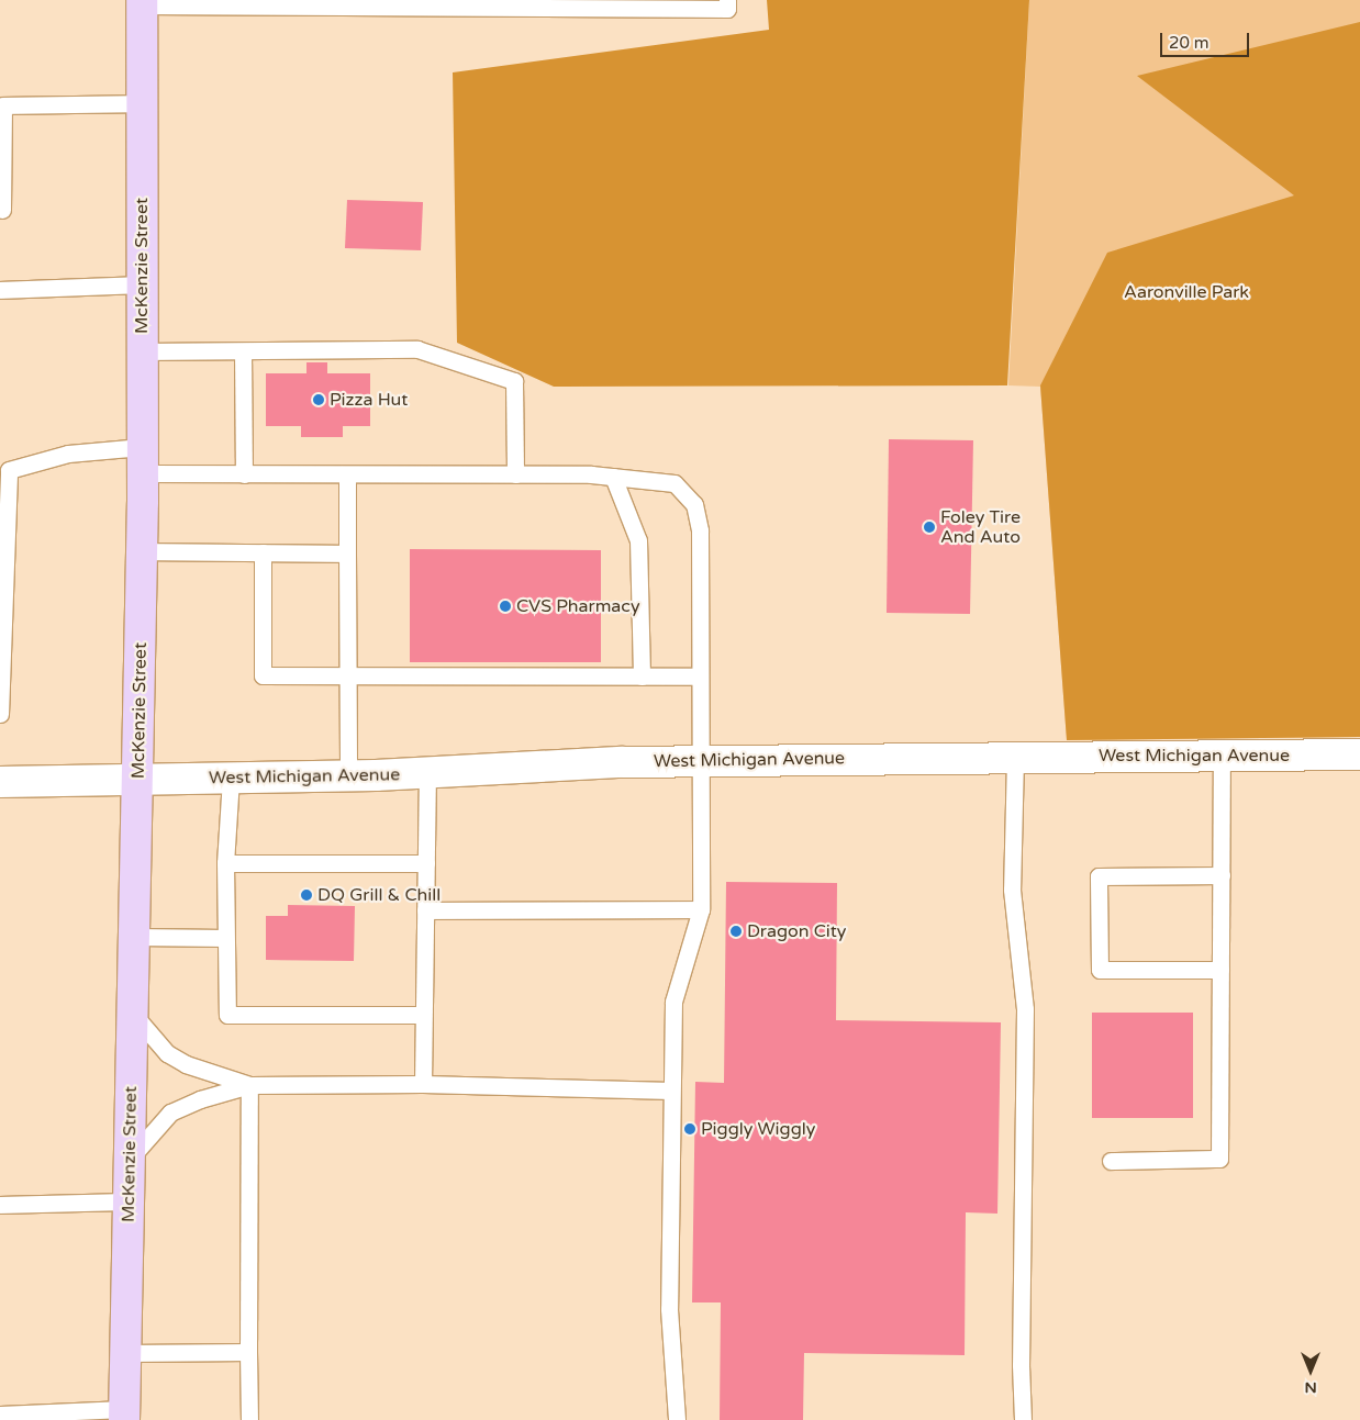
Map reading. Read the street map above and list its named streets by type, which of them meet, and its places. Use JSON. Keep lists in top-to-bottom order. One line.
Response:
{"streets":{"main road":["McKenzie Street"],"street":["West Michigan Avenue"]},"crossings":[["McKenzie Street","West Michigan Avenue"]],"parks":["Aaronville Park"],"places":["Pizza Hut","Foley Tire And Auto","CVS Pharmacy","DQ Grill & Chill","Dragon City","Piggly Wiggly"],"scale_bar":"20 m","north":"bottom"}
